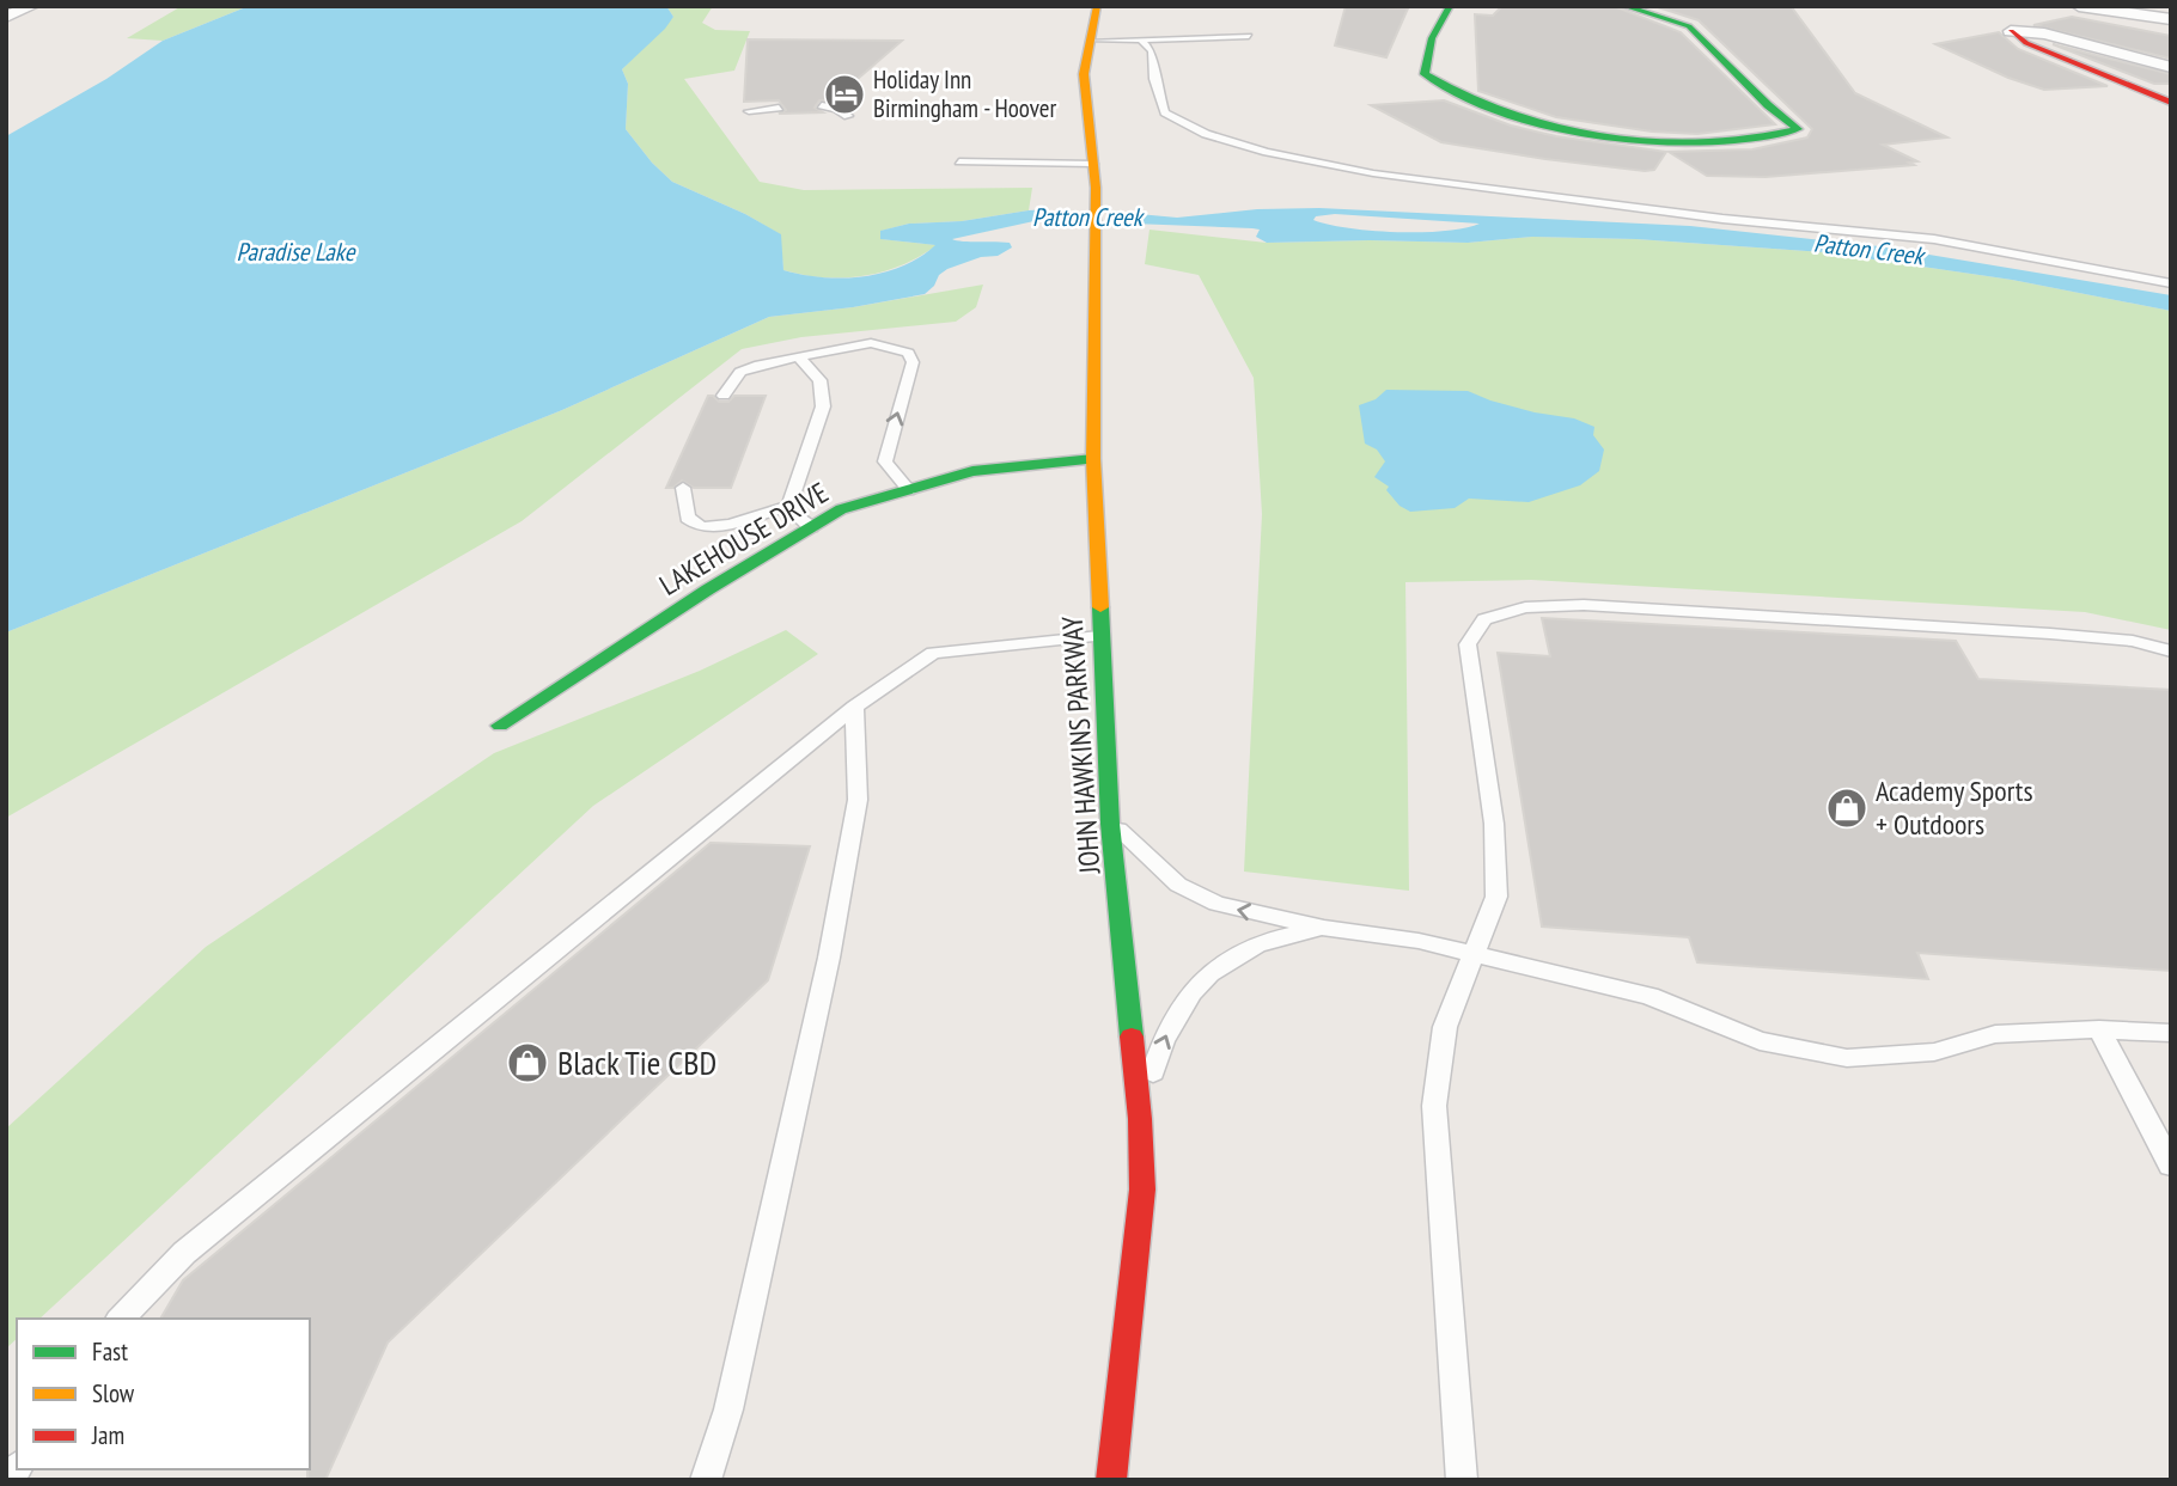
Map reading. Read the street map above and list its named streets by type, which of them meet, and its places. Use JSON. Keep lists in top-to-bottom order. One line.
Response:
{"streets":{"street":["LAKEHOUSE DRIVE","JOHN HAWKINS PARKWAY"]},"crossings":[["LAKEHOUSE DRIVE","JOHN HAWKINS PARKWAY"]],"water":["Patton Creek","Paradise Lake"],"places":{"hotel":["Holiday Inn Birmingham - Hoover"],"shop":["Academy Sports + Outdoors","Black Tie CBD"]},"legend":["Fast","Slow","Jam"]}
